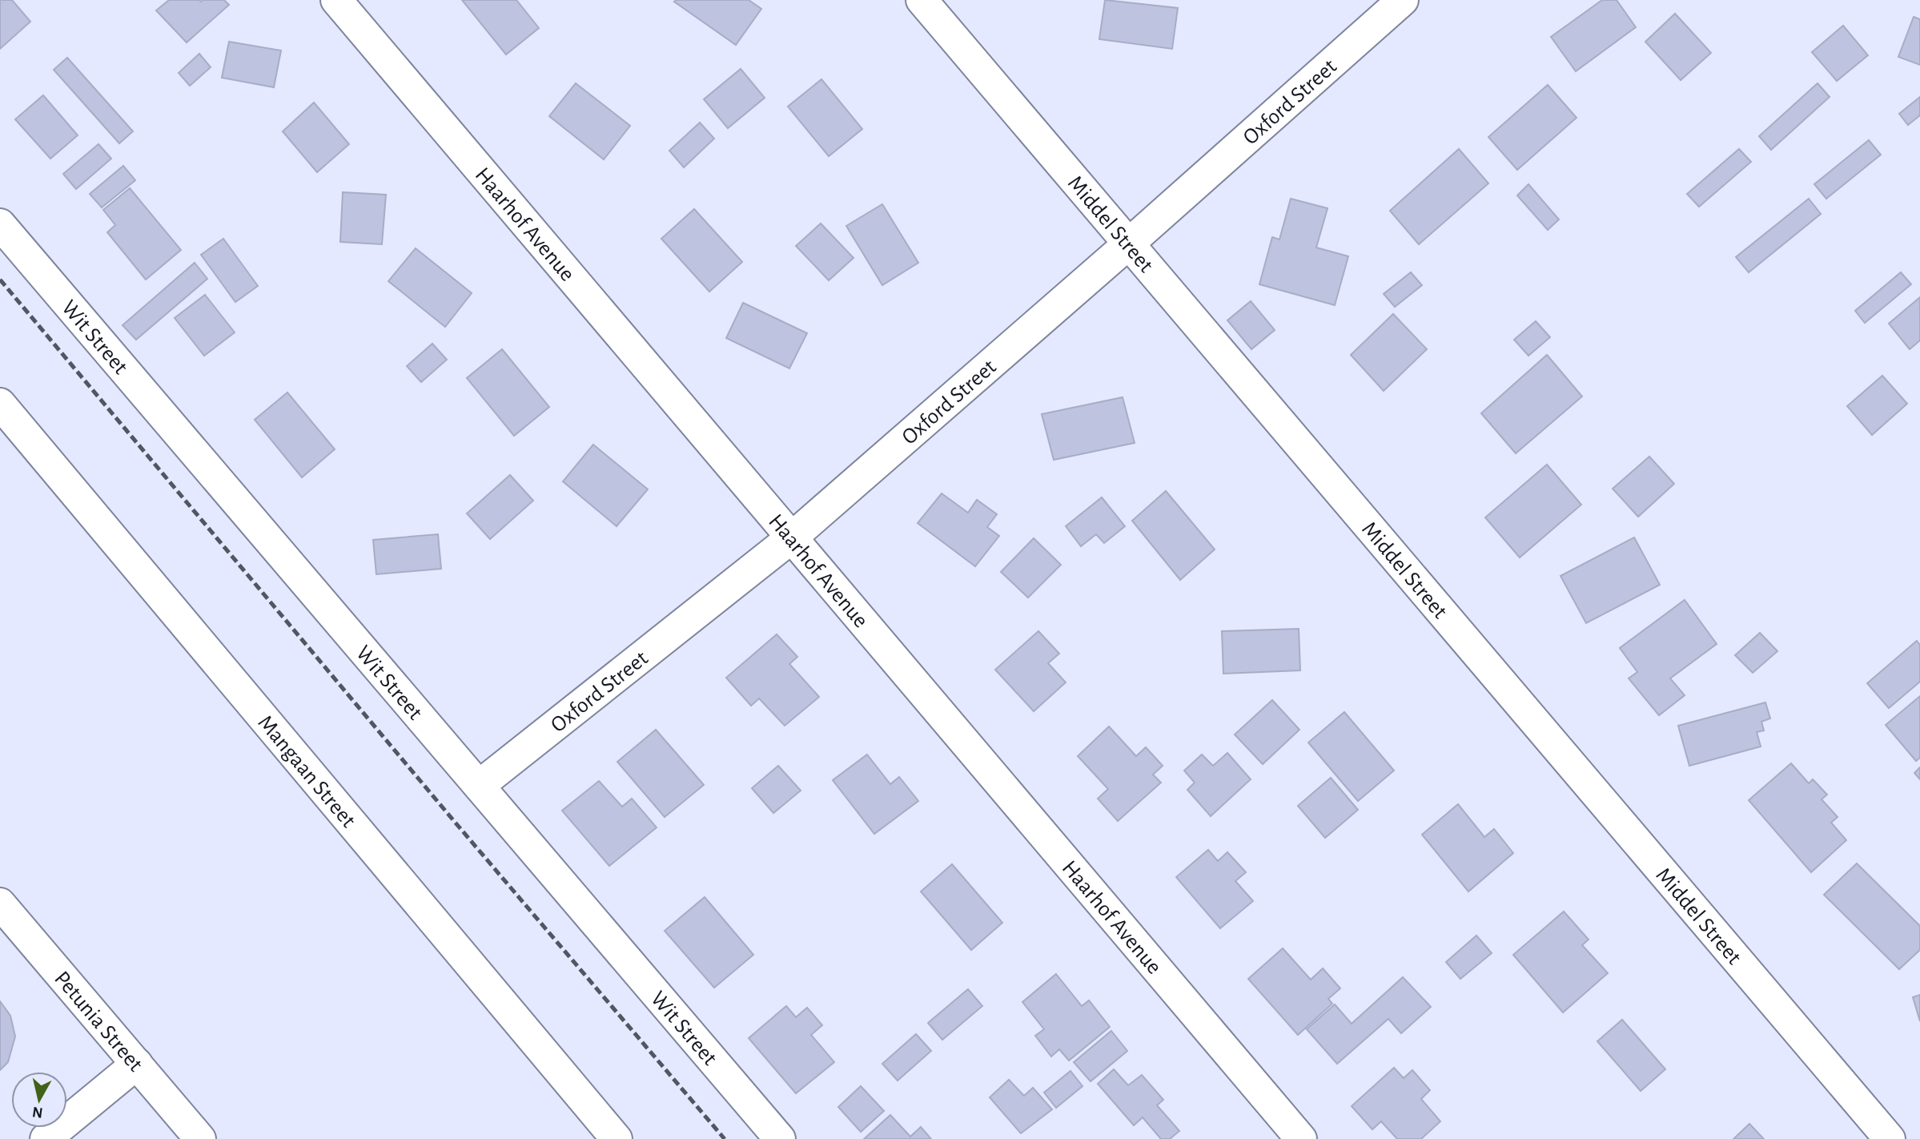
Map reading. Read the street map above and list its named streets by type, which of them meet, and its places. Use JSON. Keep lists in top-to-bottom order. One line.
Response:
{"streets":{"street":["Oxford Street","Haarhof Avenue","Middel Street","Wit Street","Mangaan Street","Petunia Street"]},"crossings":[["Oxford Street","Haarhof Avenue"],["Oxford Street","Middel Street"],["Oxford Street","Wit Street"]],"north":"bottom"}
